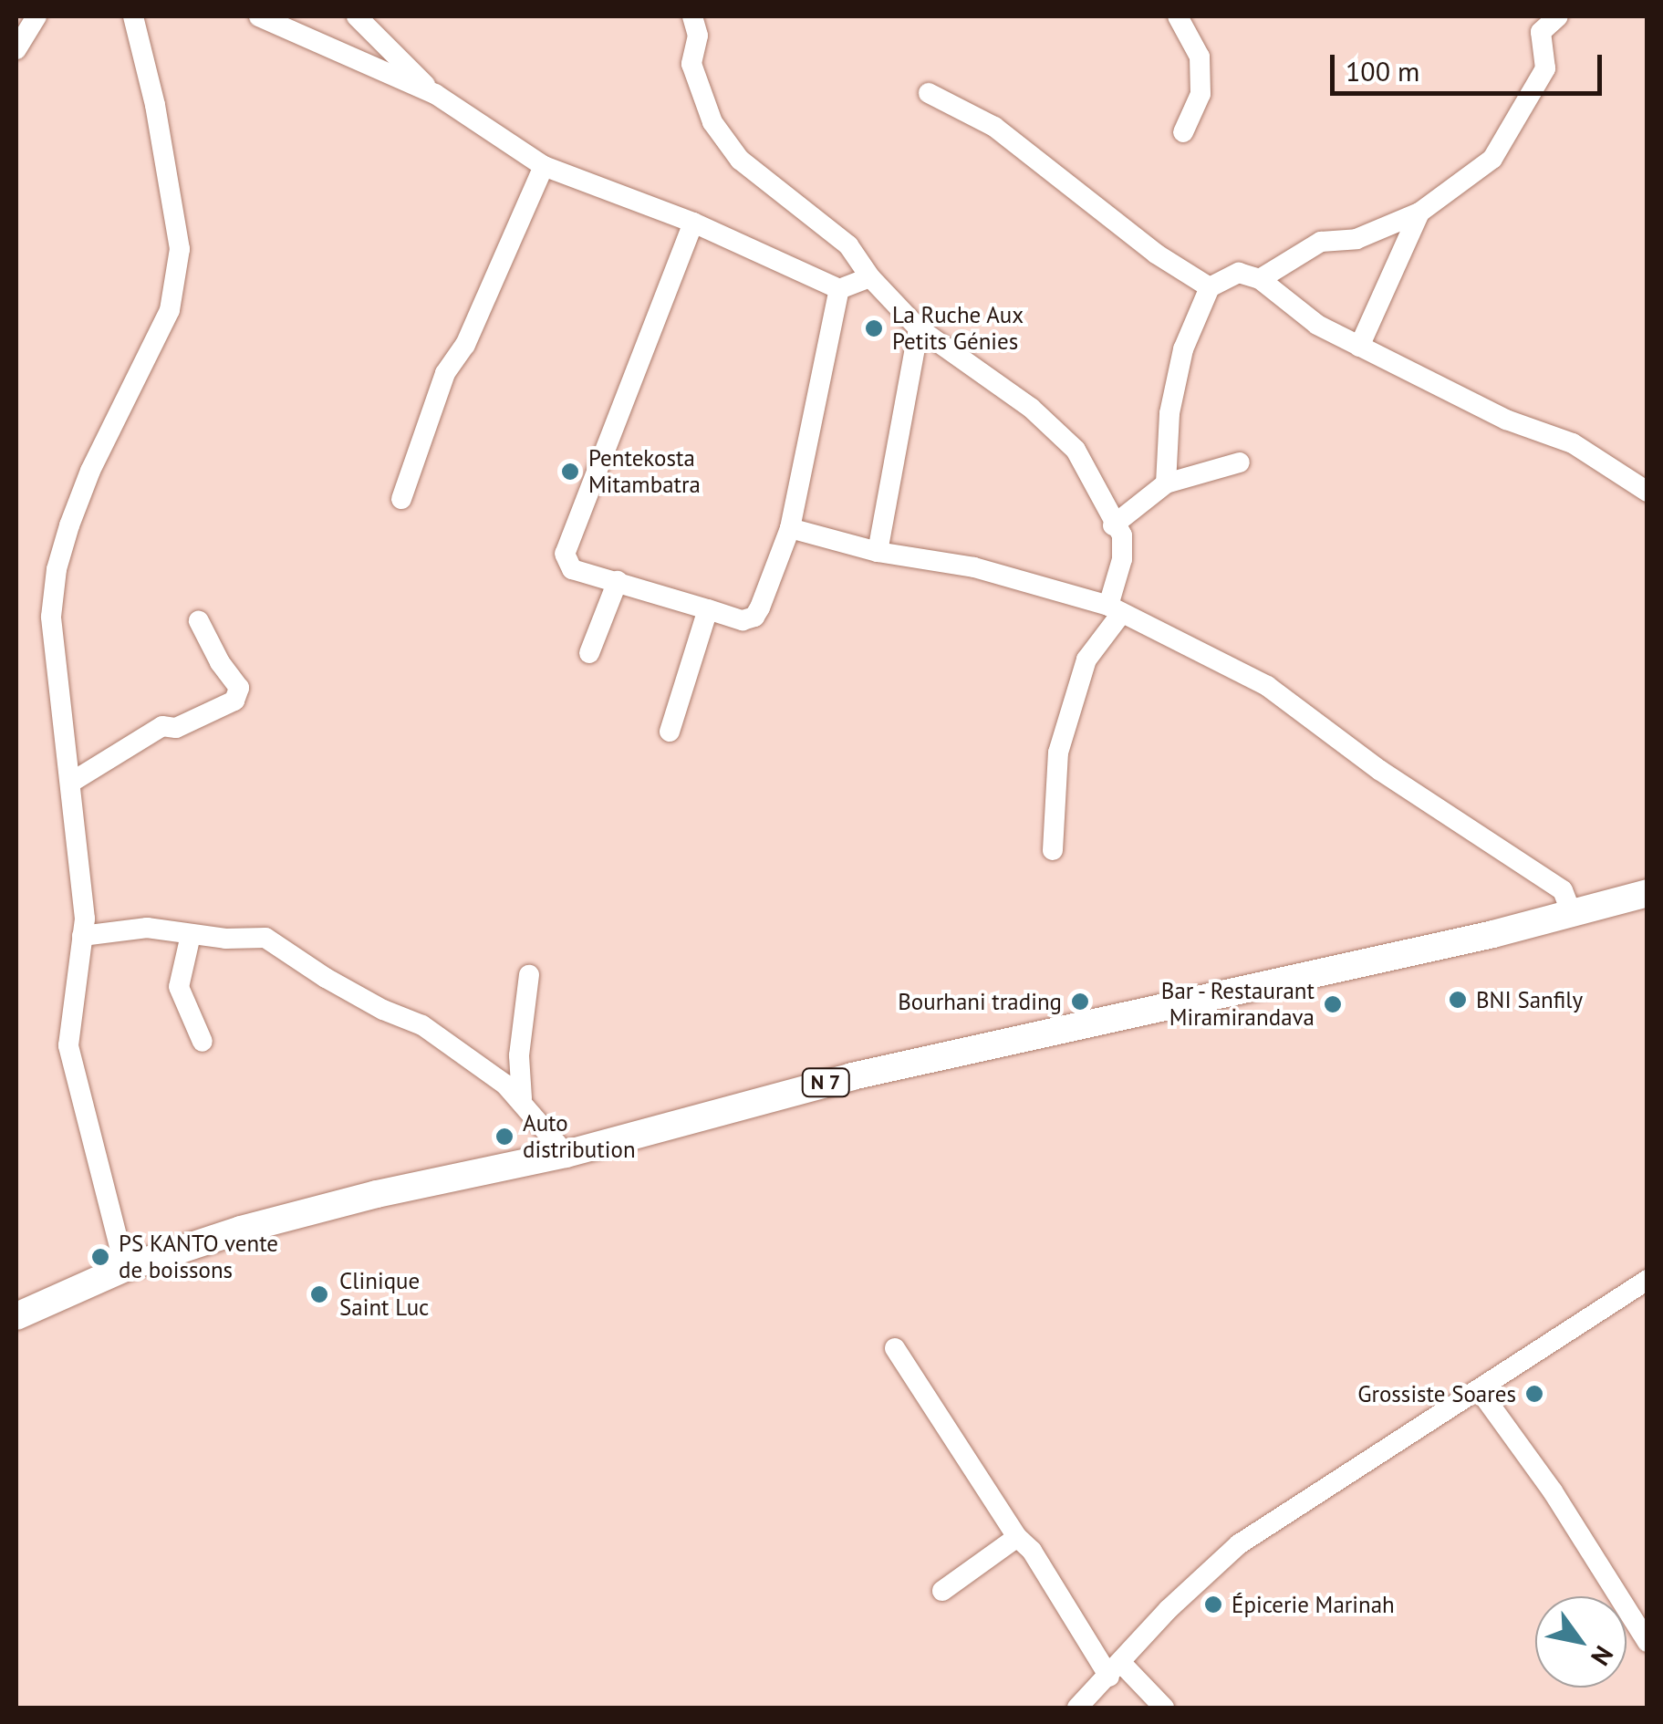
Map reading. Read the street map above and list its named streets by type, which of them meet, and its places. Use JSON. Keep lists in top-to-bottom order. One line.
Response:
{"streets":{"main road":["N 7"]},"places":["La Ruche Aux Petits Génies","Pentekosta Mitambatra","BNI Sanfily","Bourhani trading","Bar - Restaurant Miramirandava","Auto distribution","PS KANTO vente de boissons","Clinique Saint Luc","Grossiste Soares","Épicerie Marinah"],"scale_bar":"100 m","north":"bottom right"}
